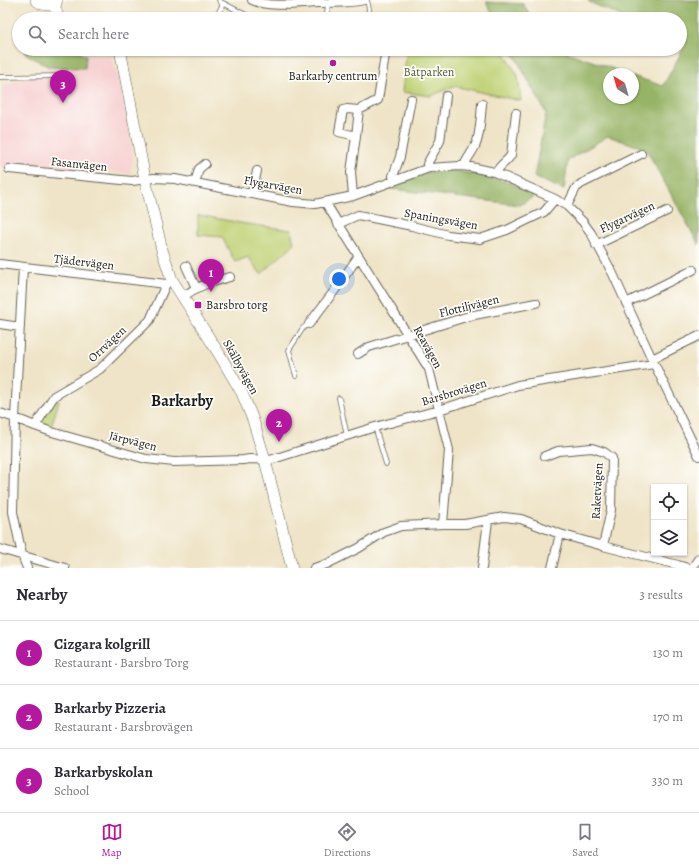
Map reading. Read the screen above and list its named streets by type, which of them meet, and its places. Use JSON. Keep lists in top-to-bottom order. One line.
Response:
{"streets":{"street":["Fasanvägen","Flygarvägen","Spaningsvägen","Tjädervägen","Flottiljvägen","Orrvägen","Reavägen","Skälbyvägen","Barsbrovägen","Järpvägen","Raketvägen"]},"crossings":[["Fasanvägen","Flygarvägen"],["Fasanvägen","Skälbyvägen"],["Flygarvägen","Spaningsvägen"],["Flygarvägen","Reavägen"],["Flygarvägen","Skälbyvägen"],["Flygarvägen","Barsbrovägen"],["Spaningsvägen","Reavägen"],["Tjädervägen","Orrvägen"],["Tjädervägen","Skälbyvägen"],["Flottiljvägen","Reavägen"],["Orrvägen","Skälbyvägen"],["Orrvägen","Järpvägen"],["Reavägen","Barsbrovägen"],["Skälbyvägen","Barsbrovägen"],["Skälbyvägen","Järpvägen"],["Barsbrovägen","Järpvägen"]],"districts":["Barkarby"],"parks":["Båtparken"],"places":{"other":["Barkarby centrum"],"transit":["Barsbro torg"]},"north":"top left","page":{"search":"Search here","pins":["3","1","2"],"heading":["Nearby","3 results"],"list":[{"mark":"1","name":"Cizgara kolgrill","note":"Restaurant · Barsbro Torg","value":"130 m"},{"mark":"2","name":"Barkarby Pizzeria","note":"Restaurant · Barsbrovägen","value":"170 m"},{"mark":"3","name":"Barkarbyskolan","note":"School","value":"330 m"}],"nav":["Map","Directions","Saved"]}}
